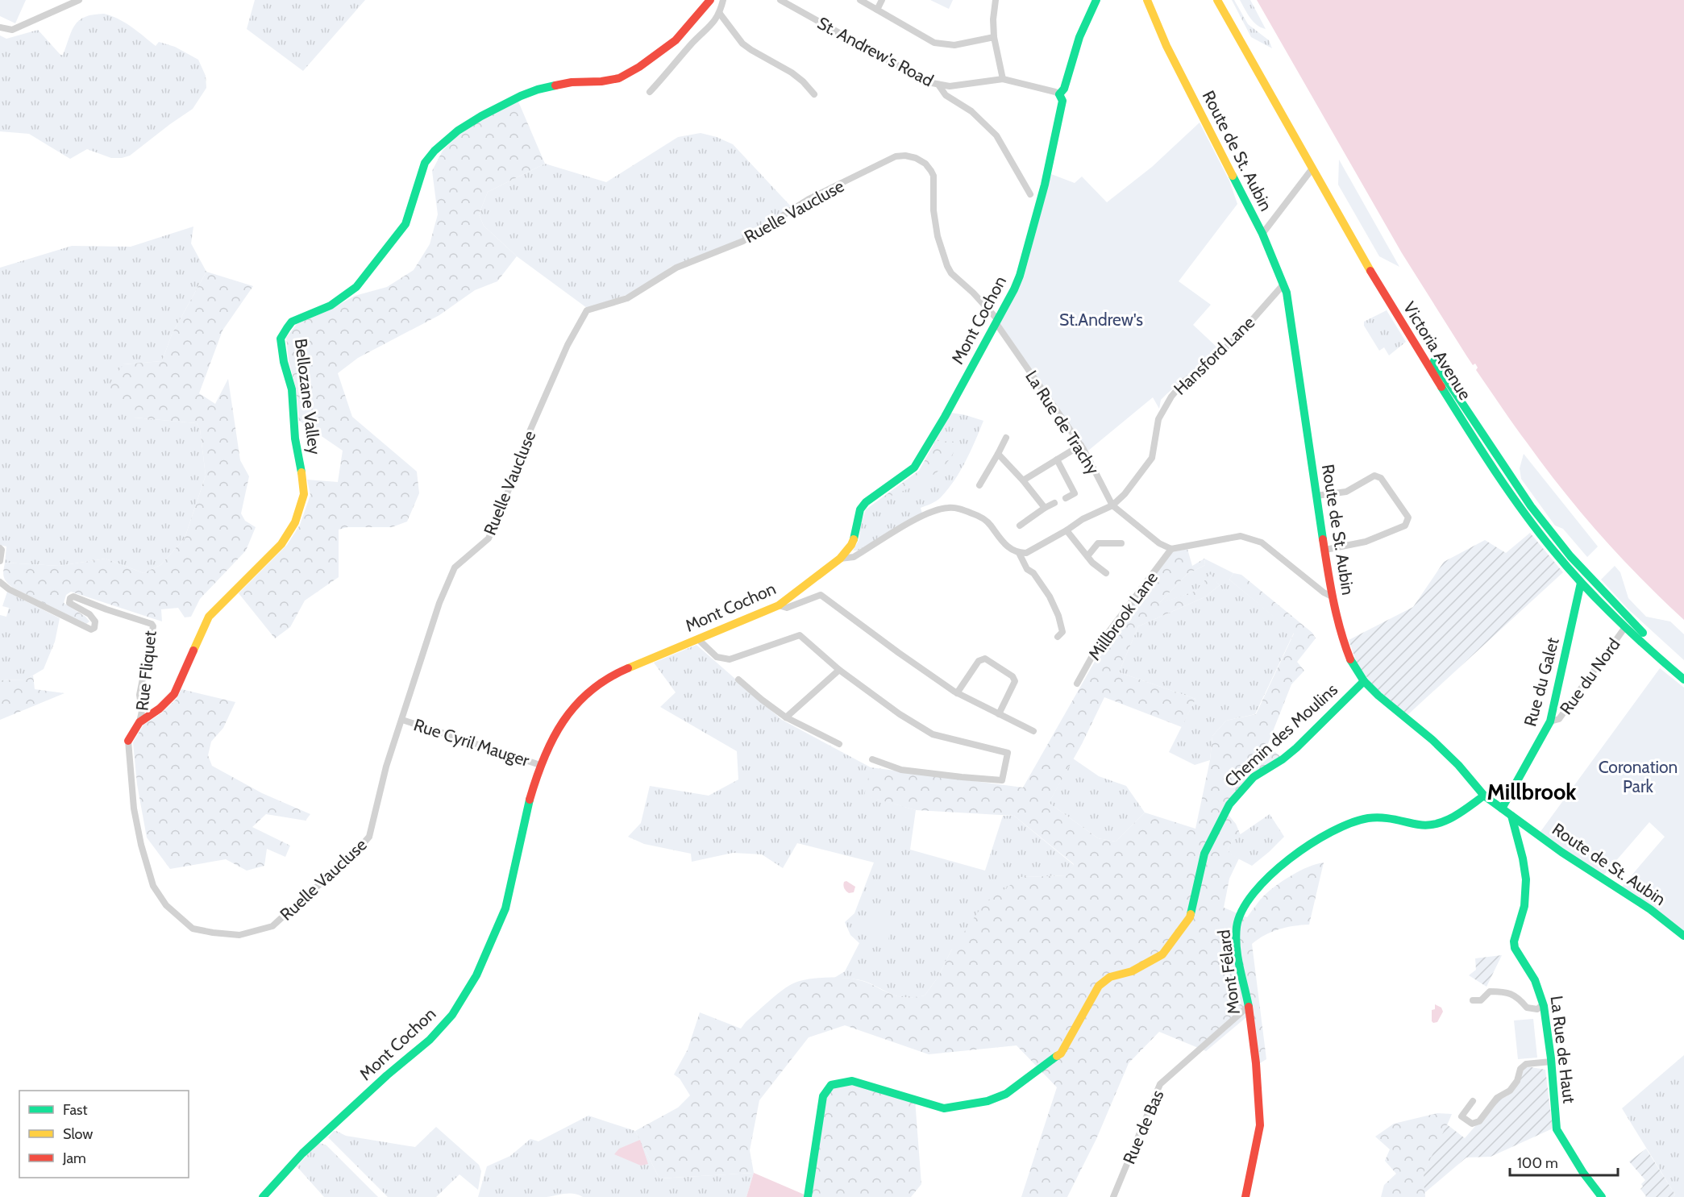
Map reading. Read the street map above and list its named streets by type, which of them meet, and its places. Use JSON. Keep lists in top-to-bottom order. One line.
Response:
{"streets":{"main road":["Route de St. Aubin","Mont Cochon","Victoria Avenue","Bellozane Valley","Rue du Galet","Chemin des Moulins","Mont Félard","La Rue de Haut"],"street":["St. Andrew's Road","Ruelle Vaucluse","Hansford Lane","La Rue de Trachy","Millbrook Lane","Rue Fliquet","Rue du Nord","Rue Cyril Mauger","Rue de Bas"]},"crossings":[["St. Andrew's Road","Mont Cochon"],["Route de St. Aubin","Hansford Lane"],["Route de St. Aubin","Rue du Galet"],["Route de St. Aubin","Chemin des Moulins"],["Route de St. Aubin","Mont Félard"],["Route de St. Aubin","La Rue de Haut"],["Ruelle Vaucluse","Mont Cochon"],["Ruelle Vaucluse","Bellozane Valley"],["Ruelle Vaucluse","La Rue de Trachy"],["Ruelle Vaucluse","Rue Cyril Mauger"],["Mont Cochon","La Rue de Trachy"],["Mont Cochon","Rue Cyril Mauger"],["Victoria Avenue","Rue du Nord"],["Victoria Avenue","Rue du Galet"],["Hansford Lane","La Rue de Trachy"],["Bellozane Valley","Rue Fliquet"],["La Rue de Trachy","Millbrook Lane"],["Rue du Nord","Rue du Galet"],["Mont Félard","Rue de Bas"]],"districts":["Millbrook"],"parks":["St.Andrew's","Coronation Park"],"legend":["Fast","Slow","Jam"],"scale_bar":"100 m"}
